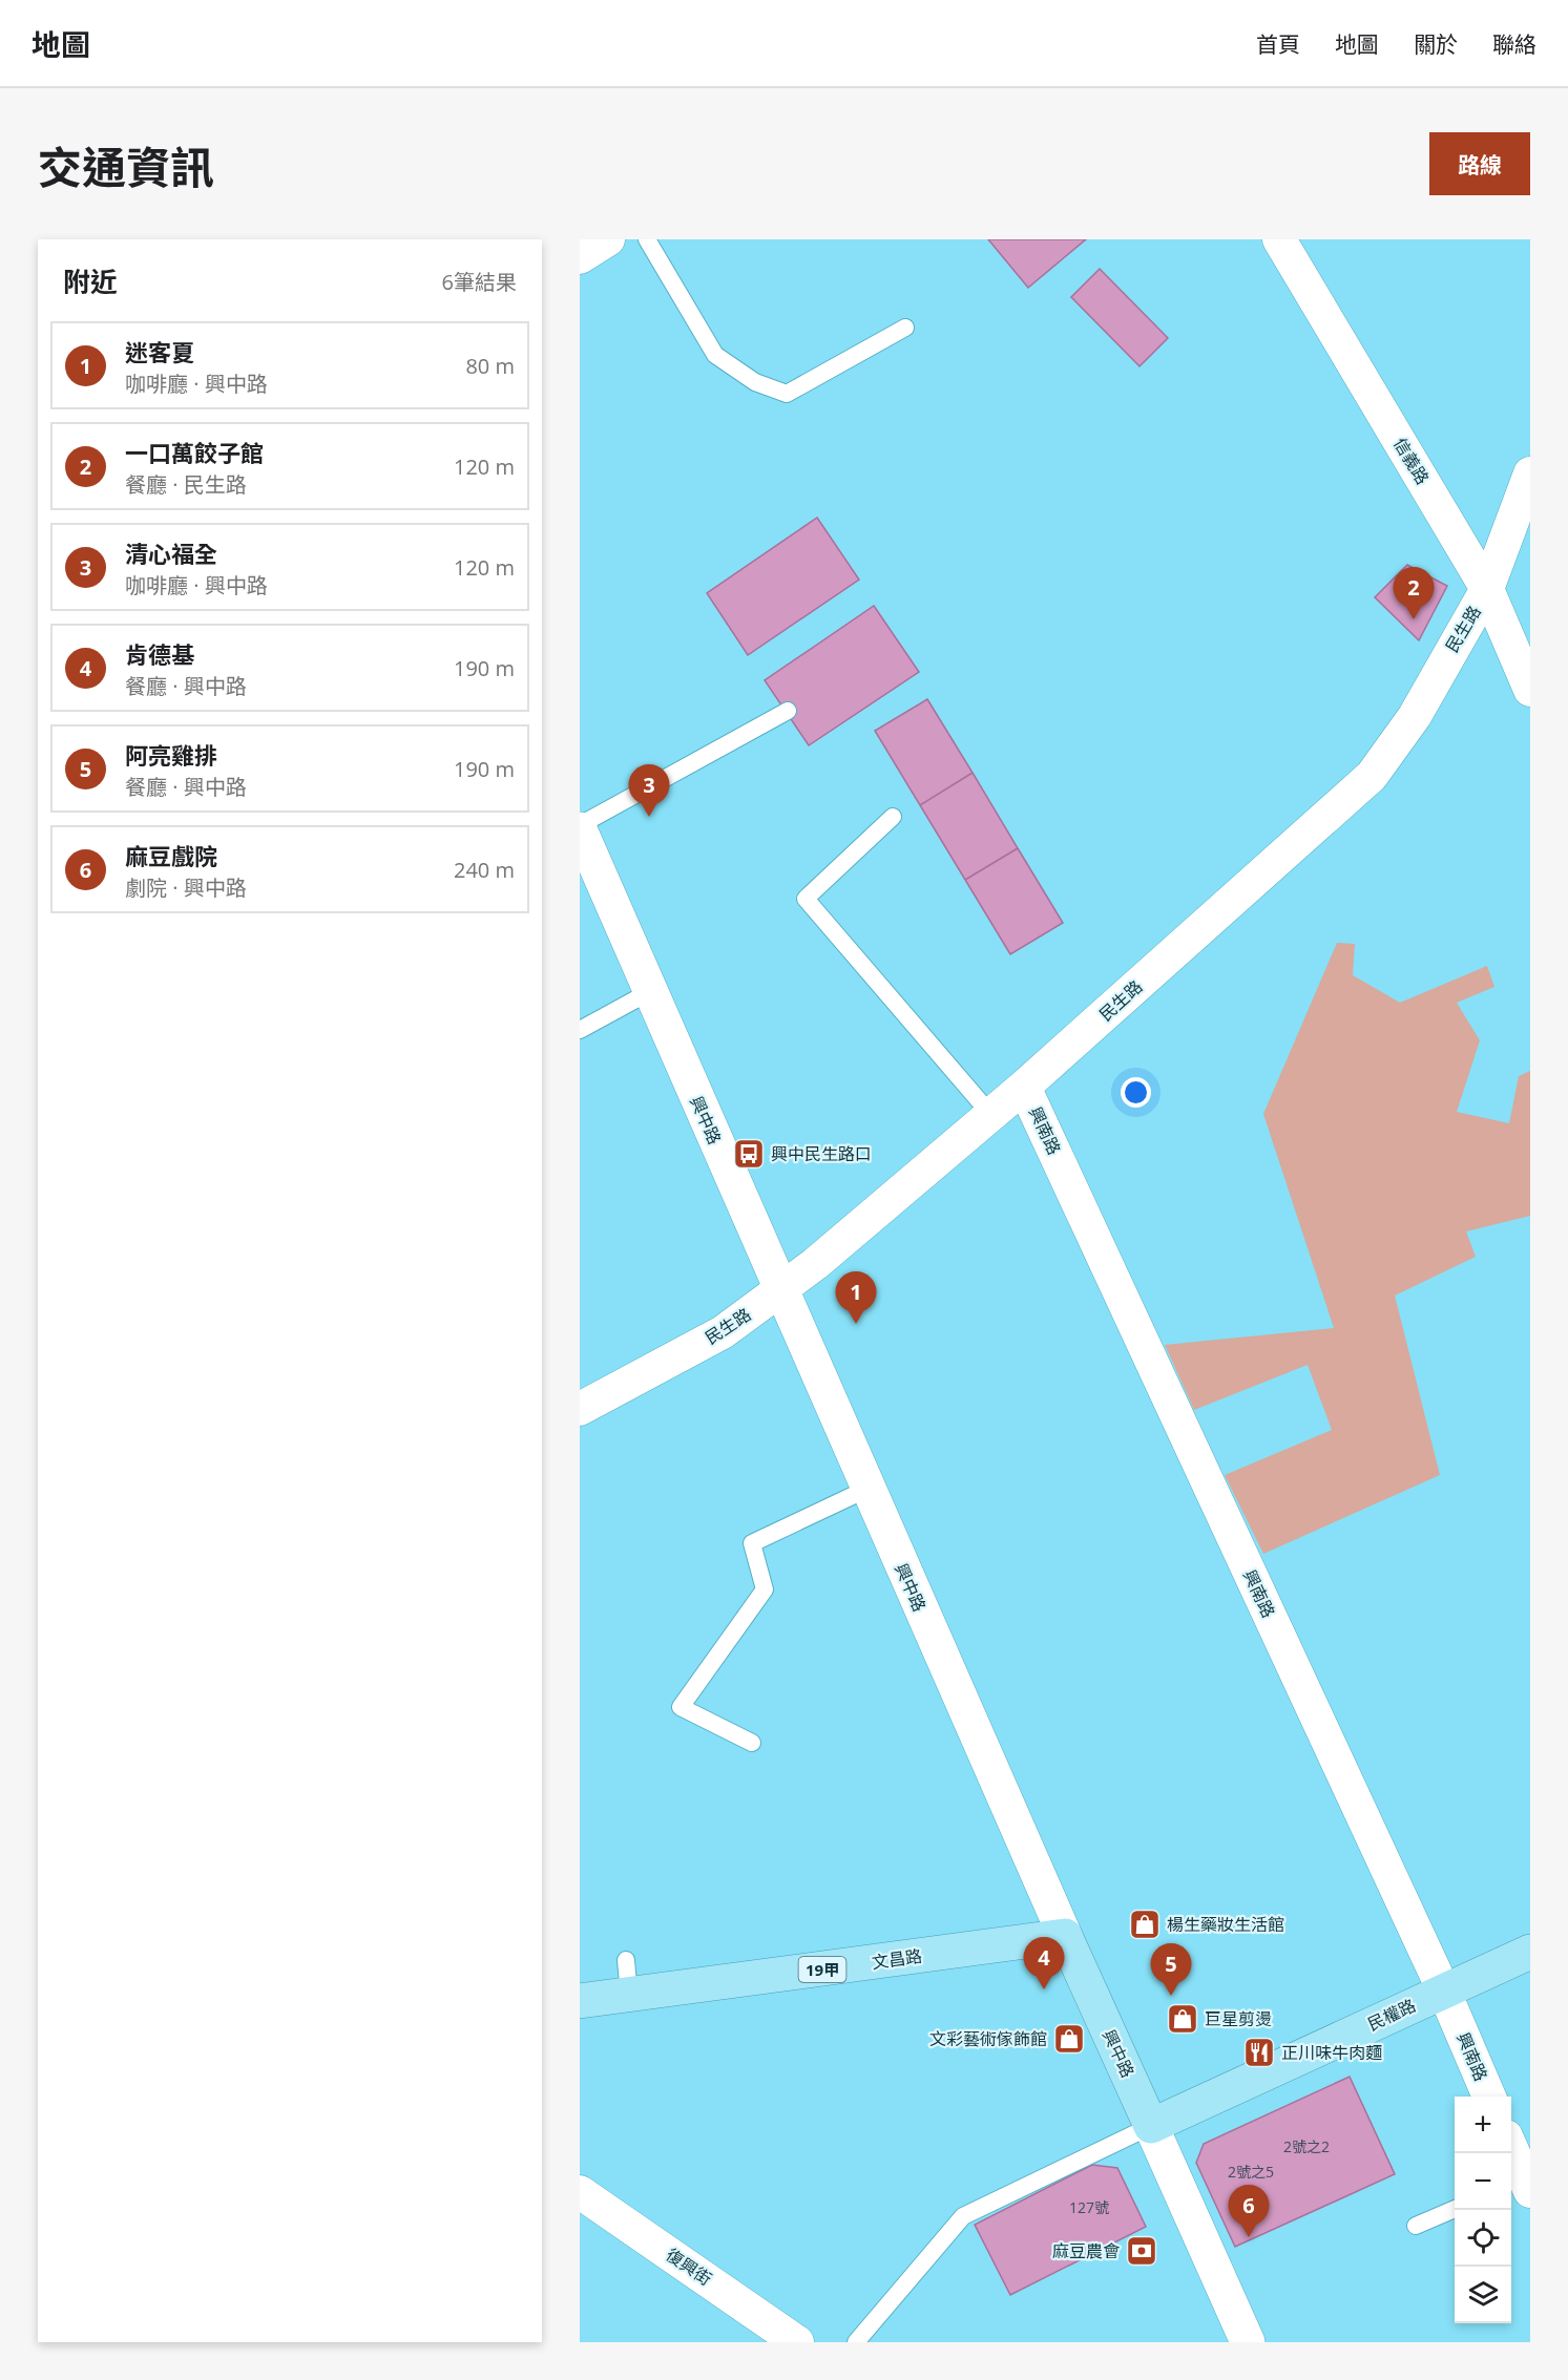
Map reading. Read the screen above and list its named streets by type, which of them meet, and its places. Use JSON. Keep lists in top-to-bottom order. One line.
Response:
{"streets":{"main road":["興中路","文昌路","19甲","民權路"],"street":["信義路","民生路","興南路","復興街"]},"crossings":[["信義路","民生路"],["民生路","興中路"],["民生路","興南路"],["興中路","文昌路"],["興中路","民權路"],["興南路","民權路"]],"places":{"bus stop":["興中民生路口"],"shop":["楊生藥妝生活館","巨星剪燙","文彩藝術傢飾館"],"restaurant":["正川味牛肉麵"],"bank":["麻豆農會"]},"house_numbers":["2號之2","2號之5","127號"],"page":{"header":"地圖","nav":["首頁","地圖","關於","聯絡"],"title":"交通資訊","buttons":"路線","heading":["附近","6筆結果"],"list":[{"mark":"1","name":"迷客夏","note":"咖啡廳 · 興中路","value":"80 m"},{"mark":"2","name":"一口萬餃子館","note":"餐廳 · 民生路","value":"120 m"},{"mark":"3","name":"清心福全","note":"咖啡廳 · 興中路","value":"120 m"},{"mark":"4","name":"肯德基","note":"餐廳 · 興中路","value":"190 m"},{"mark":"5","name":"阿亮雞排","note":"餐廳 · 興中路","value":"190 m"},{"mark":"6","name":"麻豆戲院","note":"劇院 · 興中路","value":"240 m"}],"pins":["2","3","1","4","5","6"],"map_buttons":["+","−"]}}
